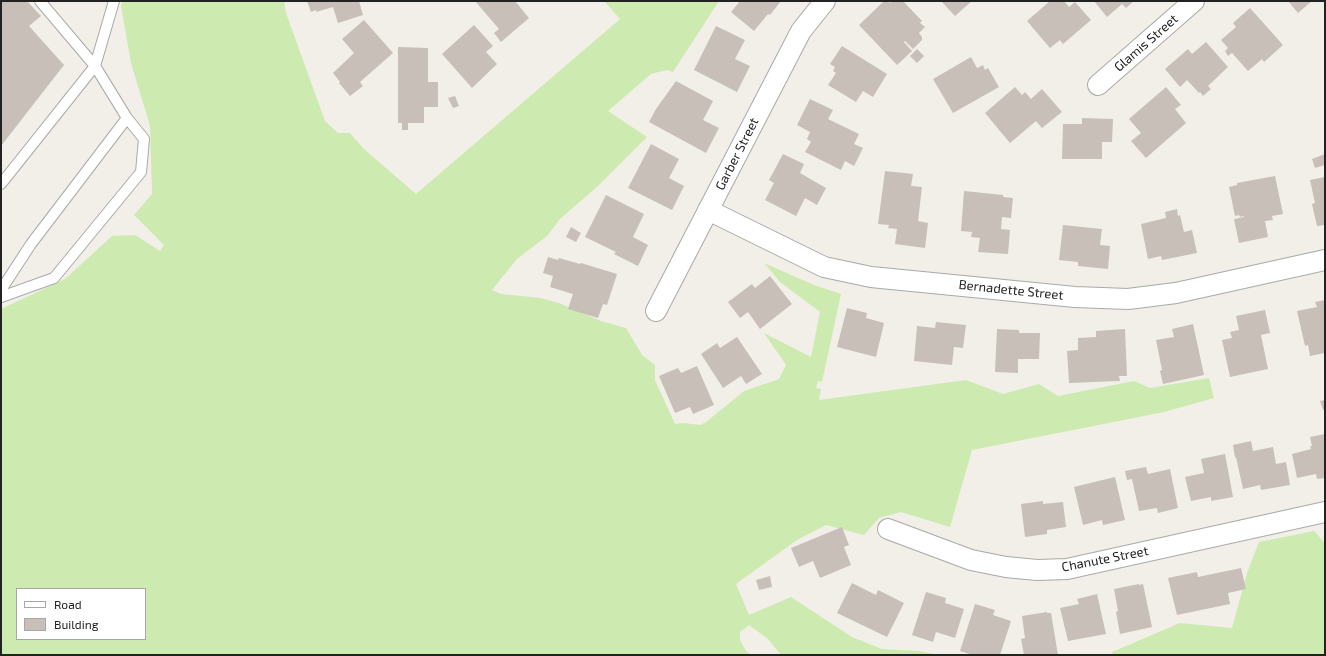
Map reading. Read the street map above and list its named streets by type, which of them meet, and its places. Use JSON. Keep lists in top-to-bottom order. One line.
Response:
{"streets":{"street":["Glamis Street","Garber Street","Bernadette Street","Chanute Street"]},"crossings":[["Garber Street","Bernadette Street"]],"legend":["Road","Building"]}
